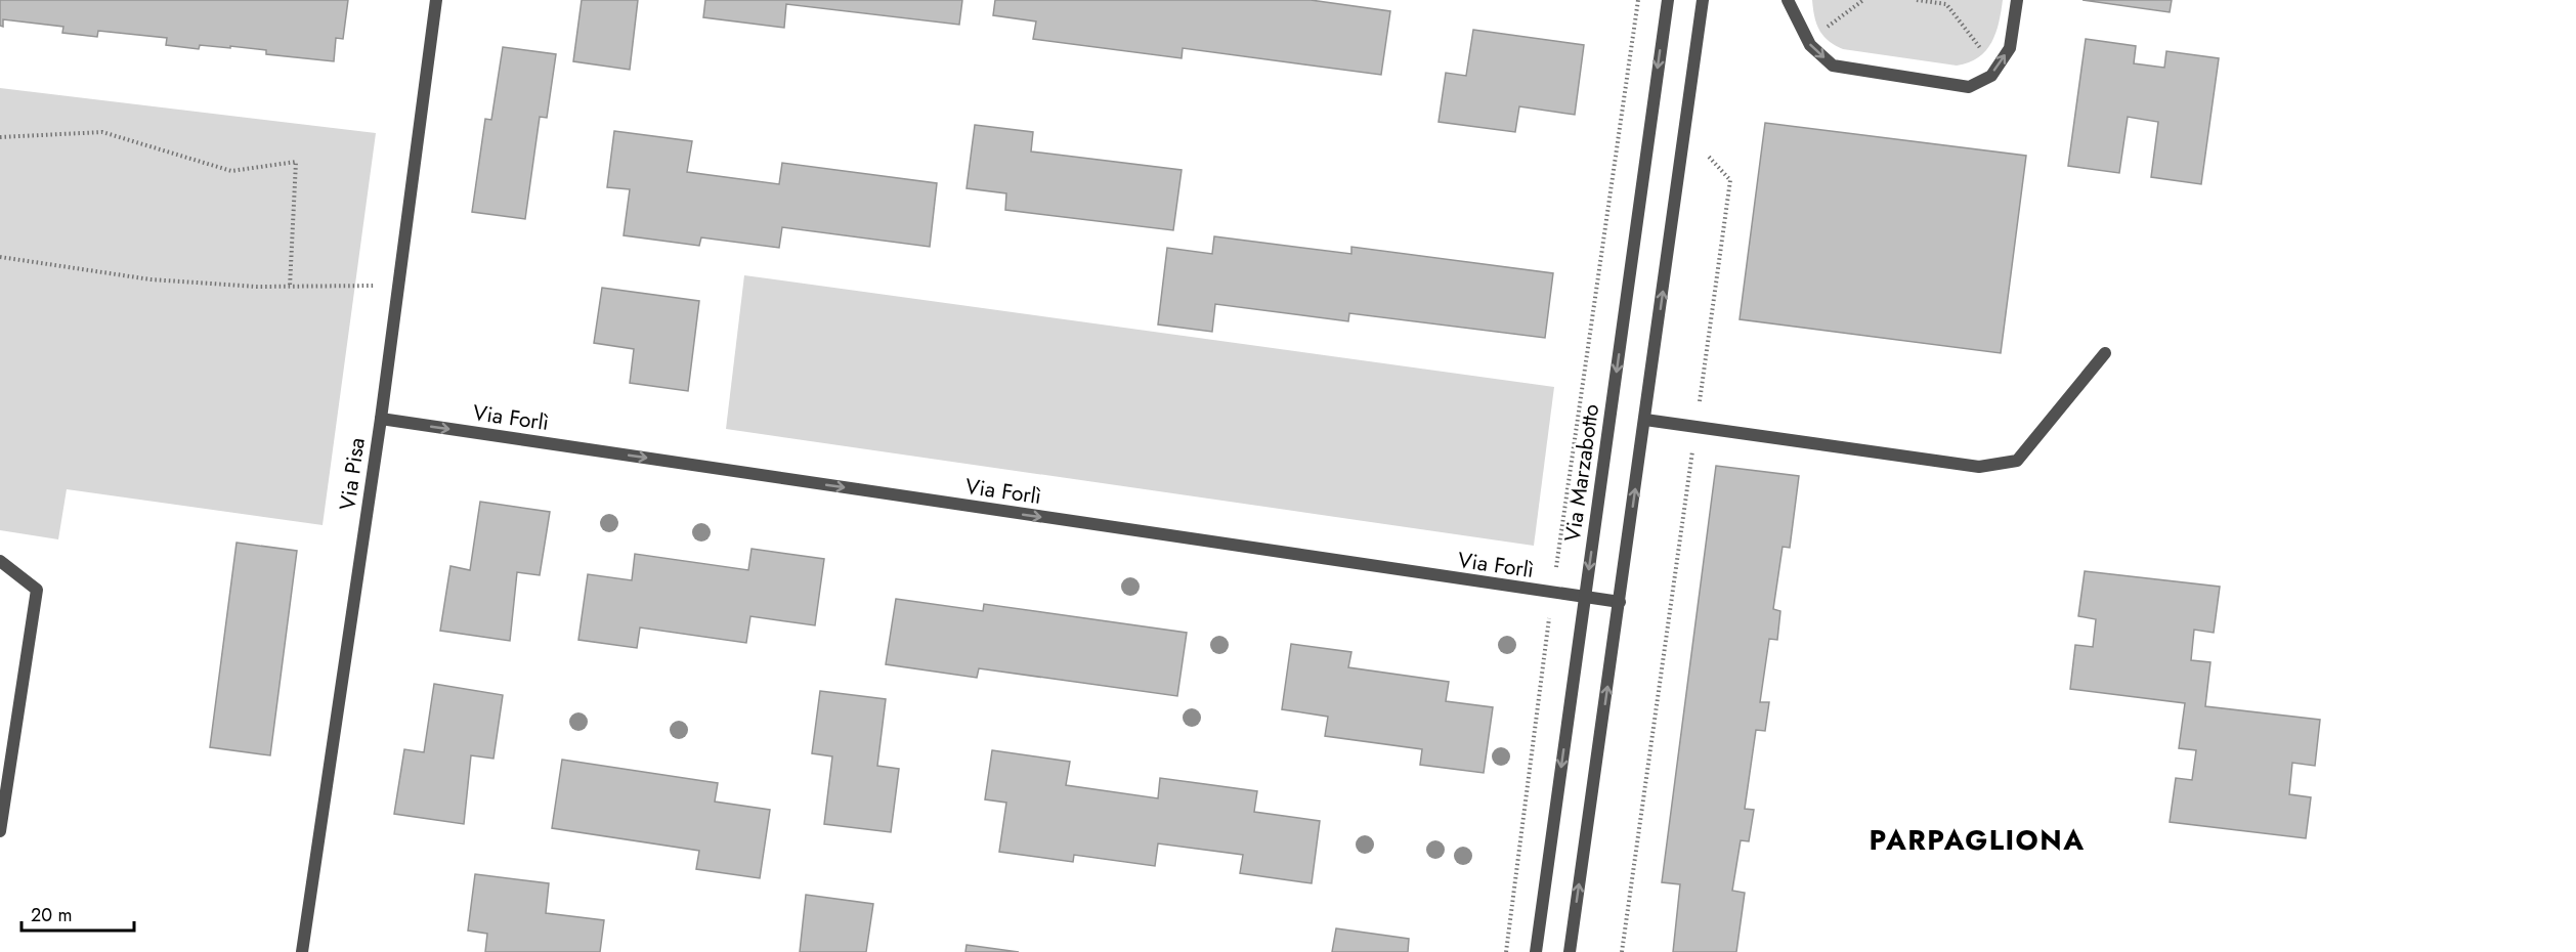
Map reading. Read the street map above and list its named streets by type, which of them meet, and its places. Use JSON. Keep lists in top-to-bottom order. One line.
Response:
{"streets":{"street":["Via Forlì","Via Marzabotto","Via Pisa"]},"crossings":[["Via Forlì","Via Marzabotto"],["Via Forlì","Via Pisa"]],"one_way":["Via Forlì"],"districts":["PARPAGLIONA"],"scale_bar":"20 m"}
